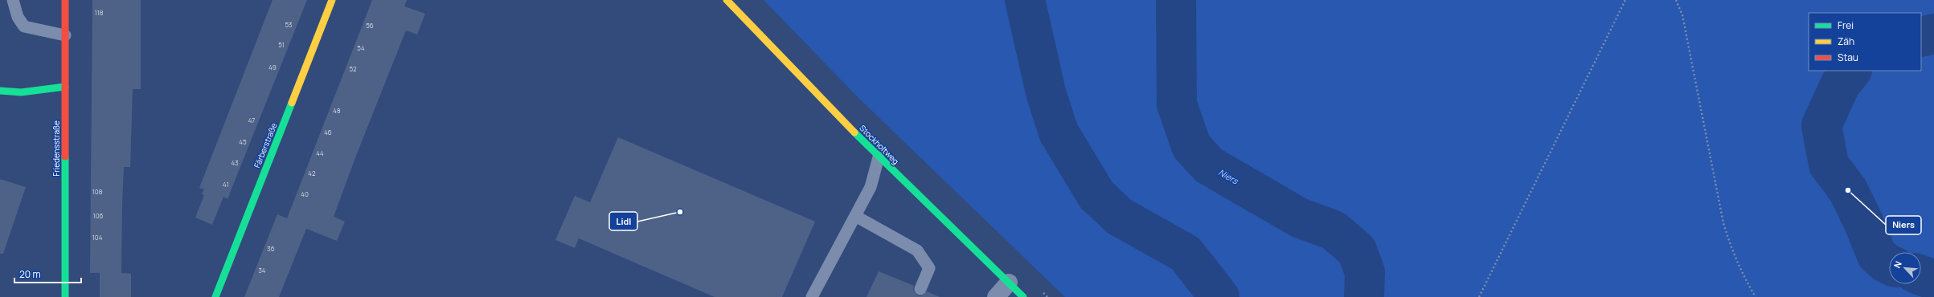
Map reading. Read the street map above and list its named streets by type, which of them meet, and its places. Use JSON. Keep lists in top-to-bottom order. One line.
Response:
{"streets":{"main road":["Stockholtweg","Färberstraße","Friedensstraße"]},"water":["Niers"],"places":["Niers","Lidl"],"house_numbers":["118","53","56","51","54","49","52","48","47","46","45","44","43","42","41","108","40","106","104","36","34"],"legend":["Frei","Zäh","Stau"],"scale_bar":"20 m","north":"top left"}
